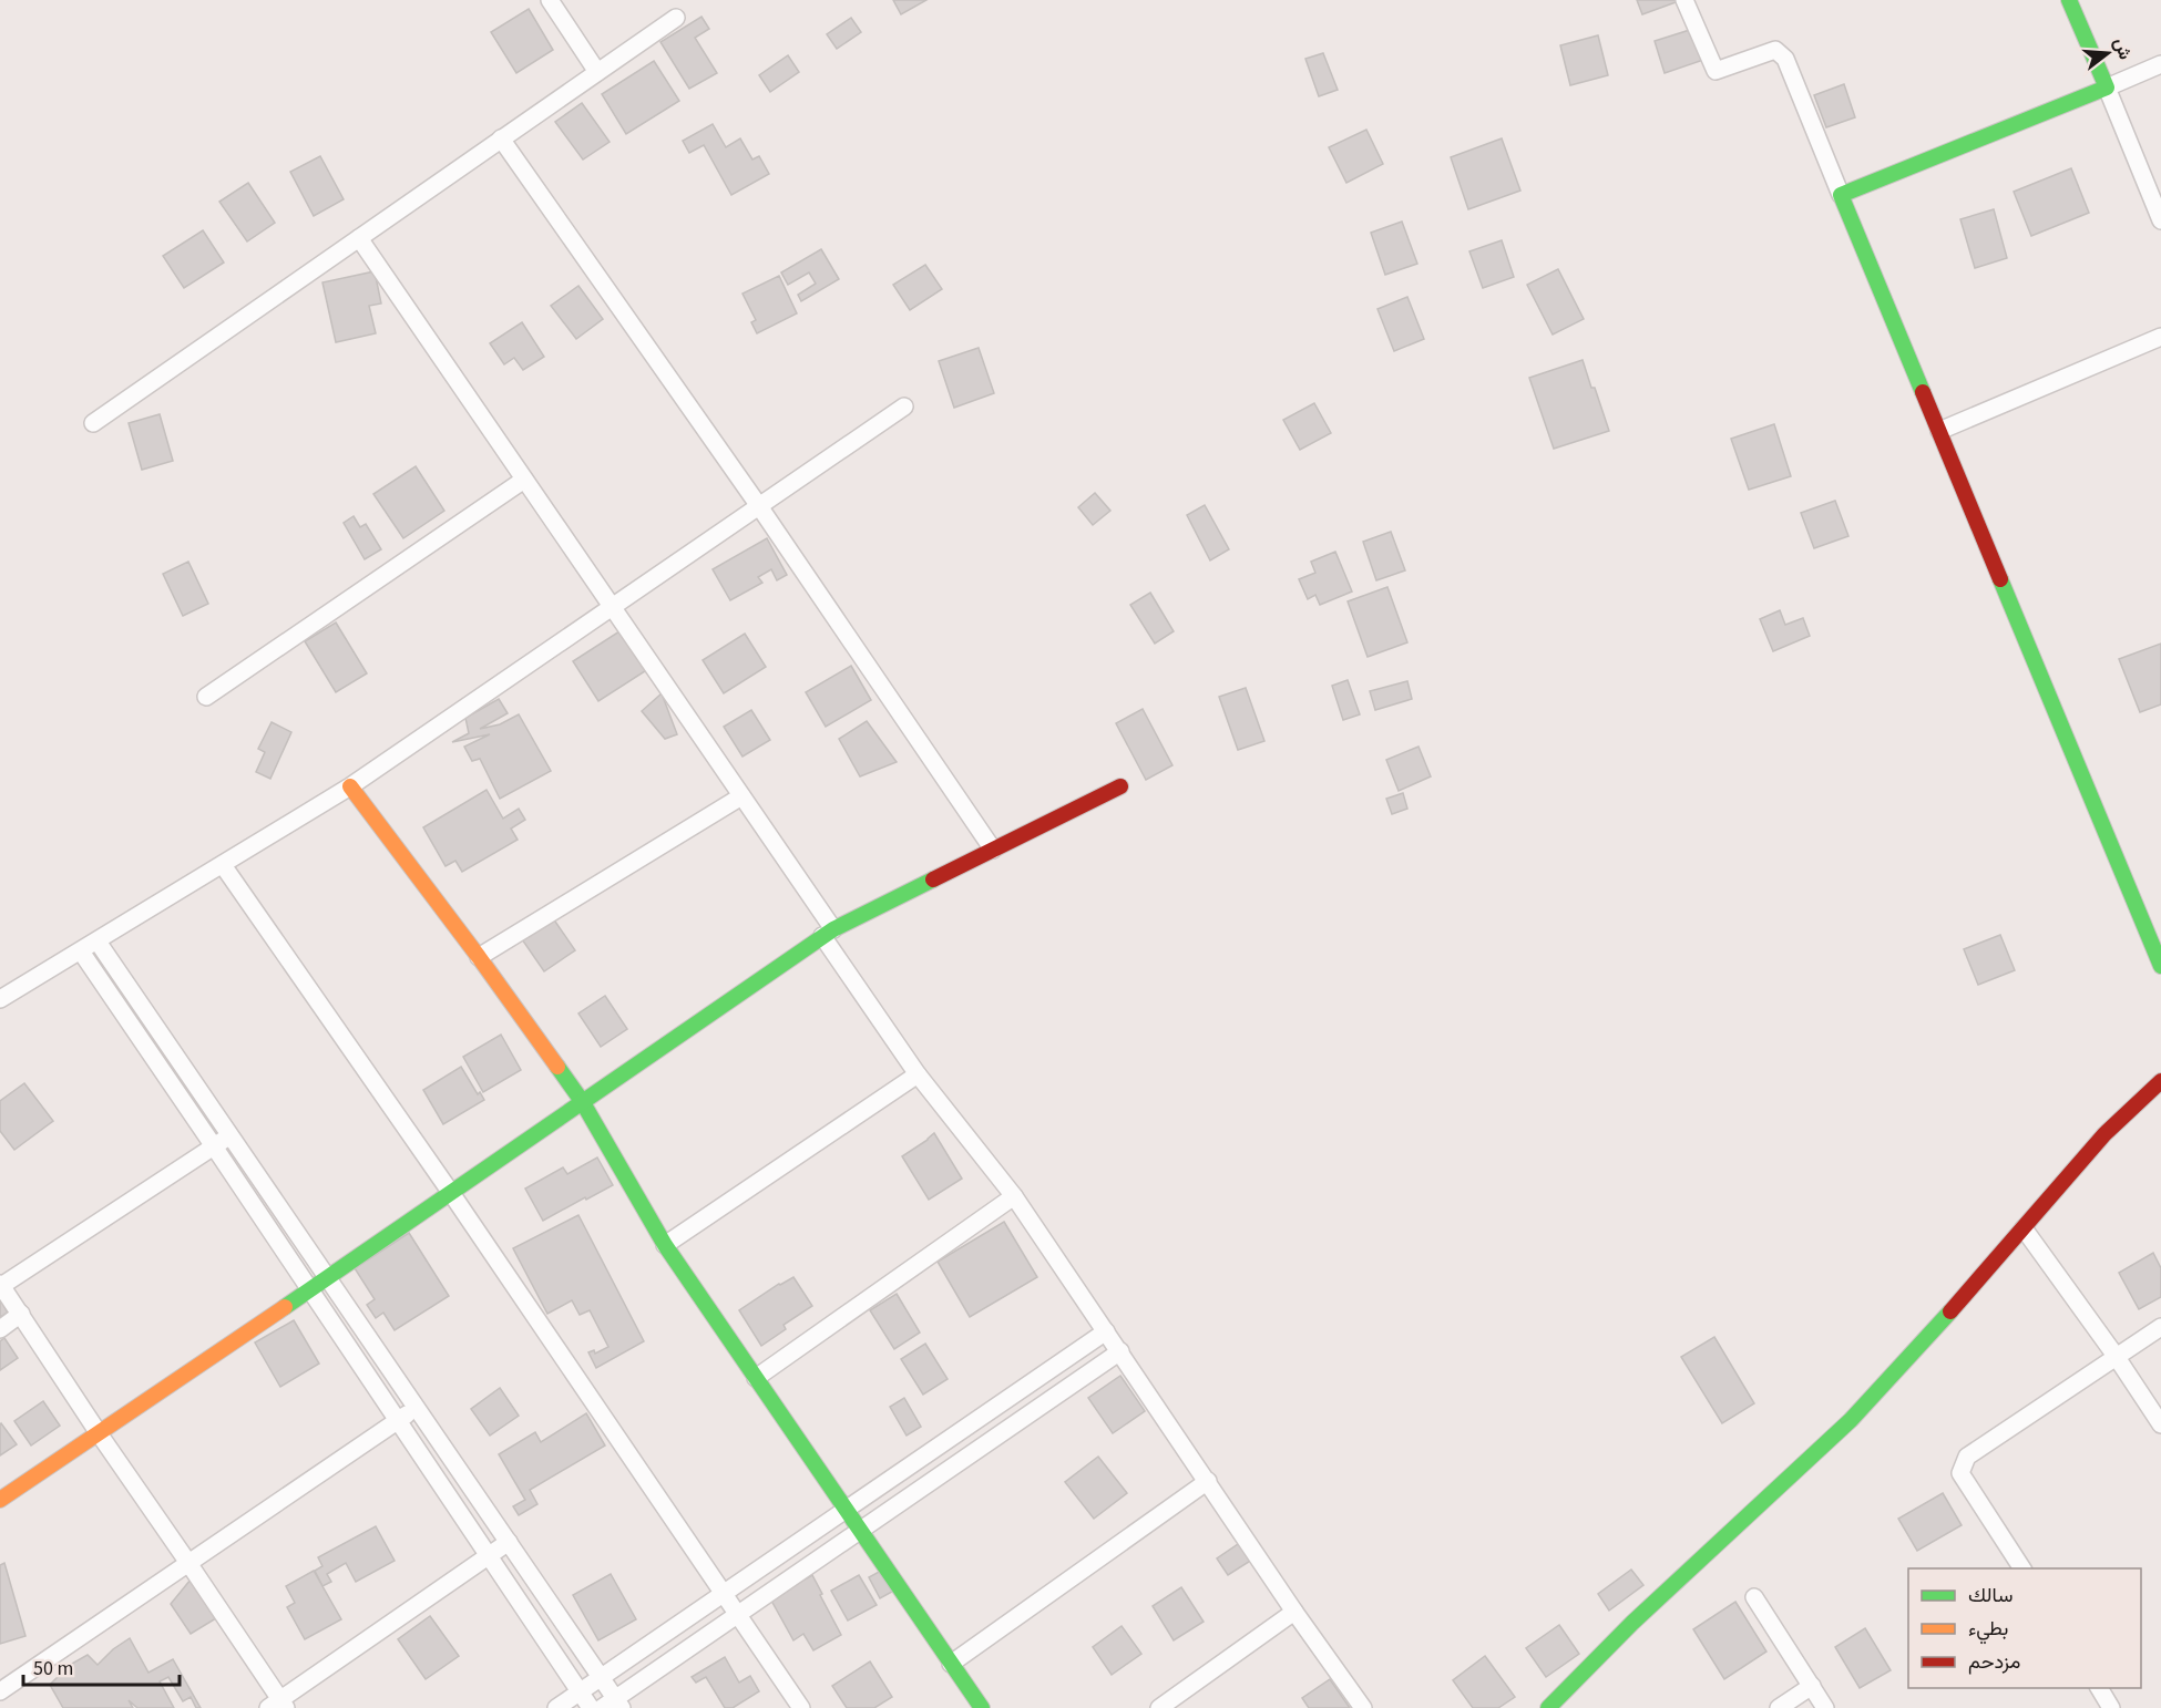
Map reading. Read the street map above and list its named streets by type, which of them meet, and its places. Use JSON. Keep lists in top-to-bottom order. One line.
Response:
{"legend":["سالك","بطيء","مزدحم"],"scale_bar":"50 m","north":"right"}
